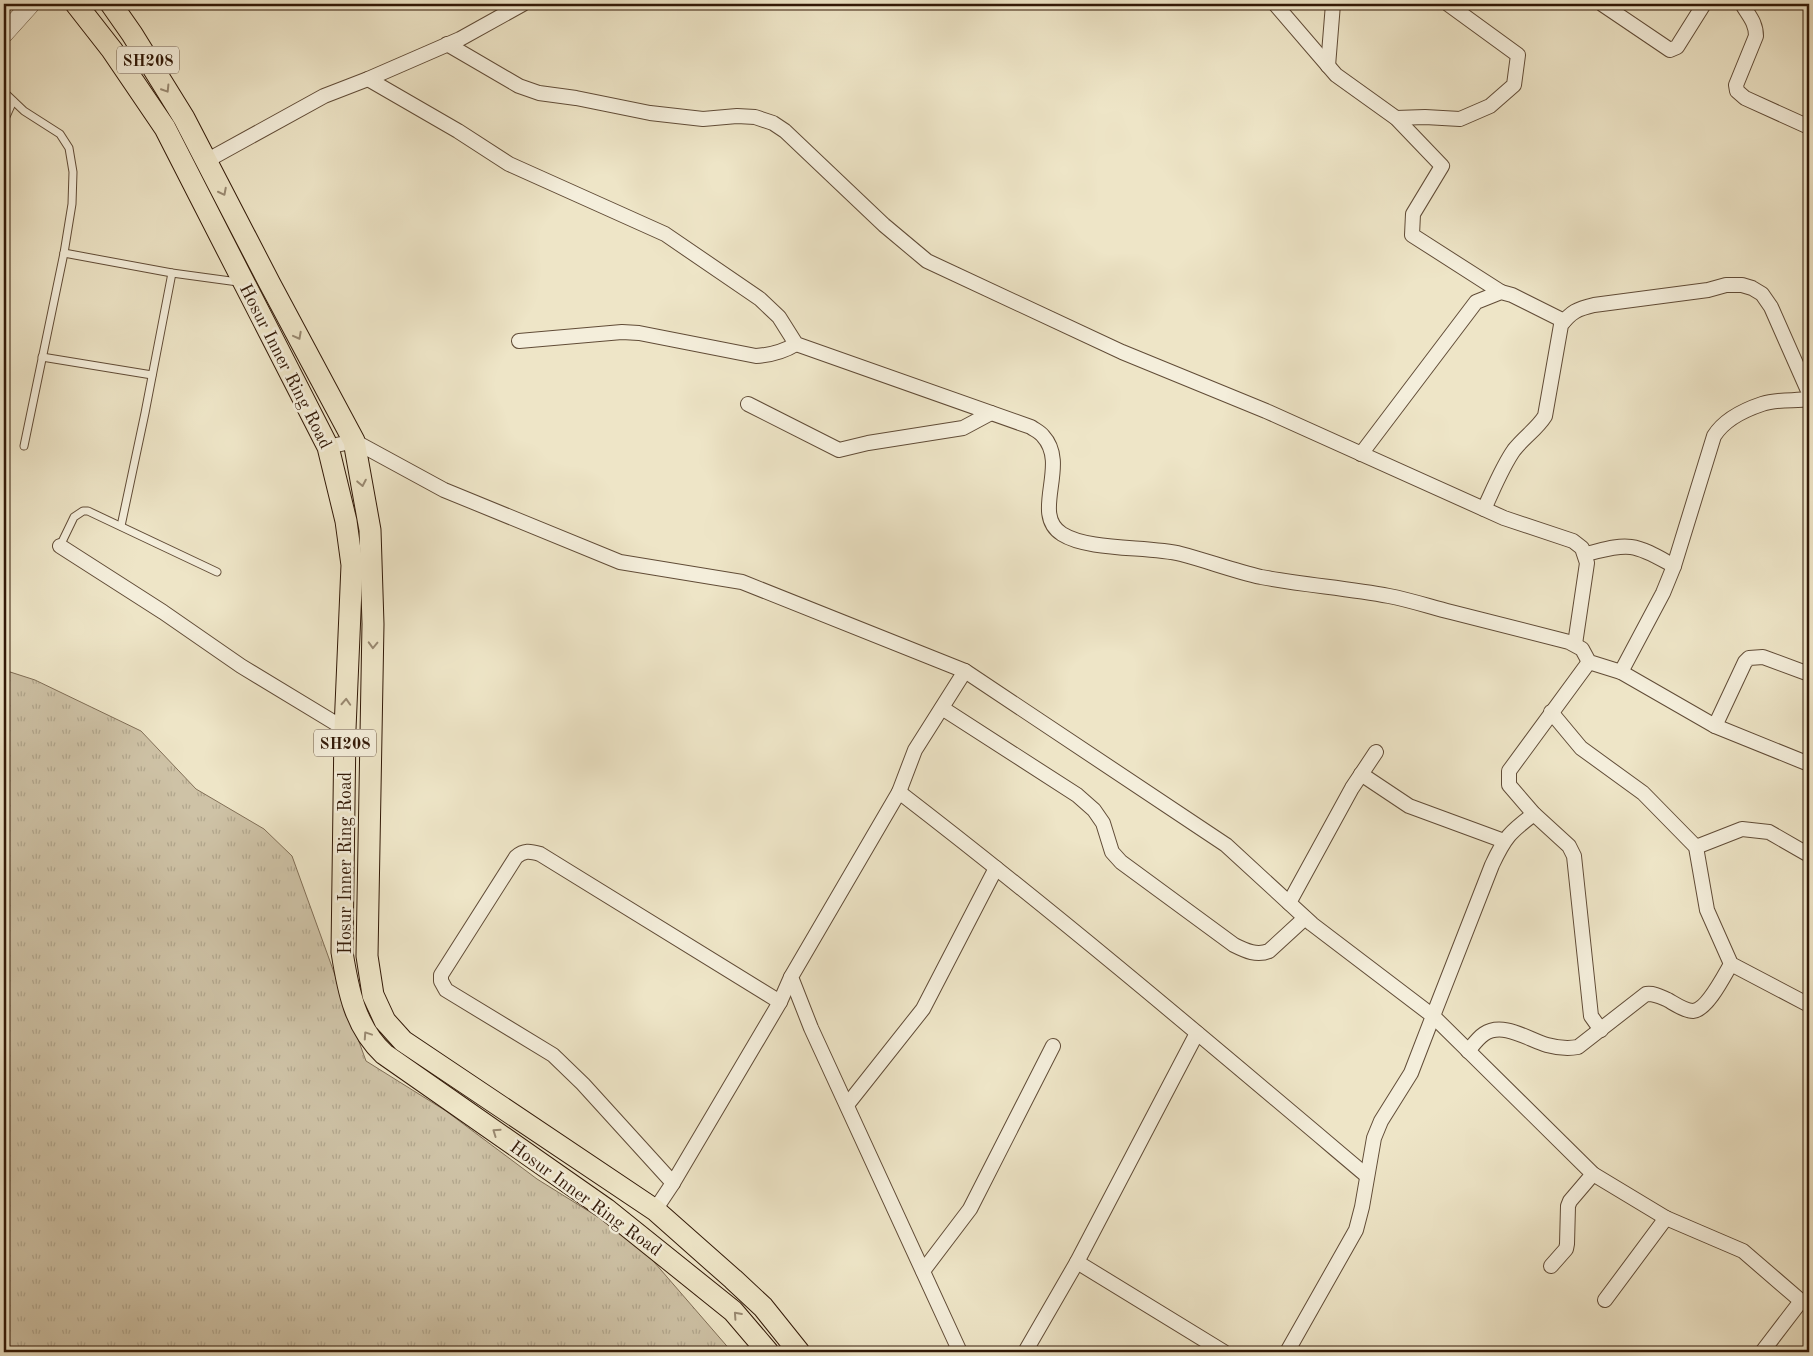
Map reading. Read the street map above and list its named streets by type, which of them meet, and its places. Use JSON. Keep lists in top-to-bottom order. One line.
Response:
{"streets":{"main road":["SH208","Hosur Inner Ring Road"]}}
